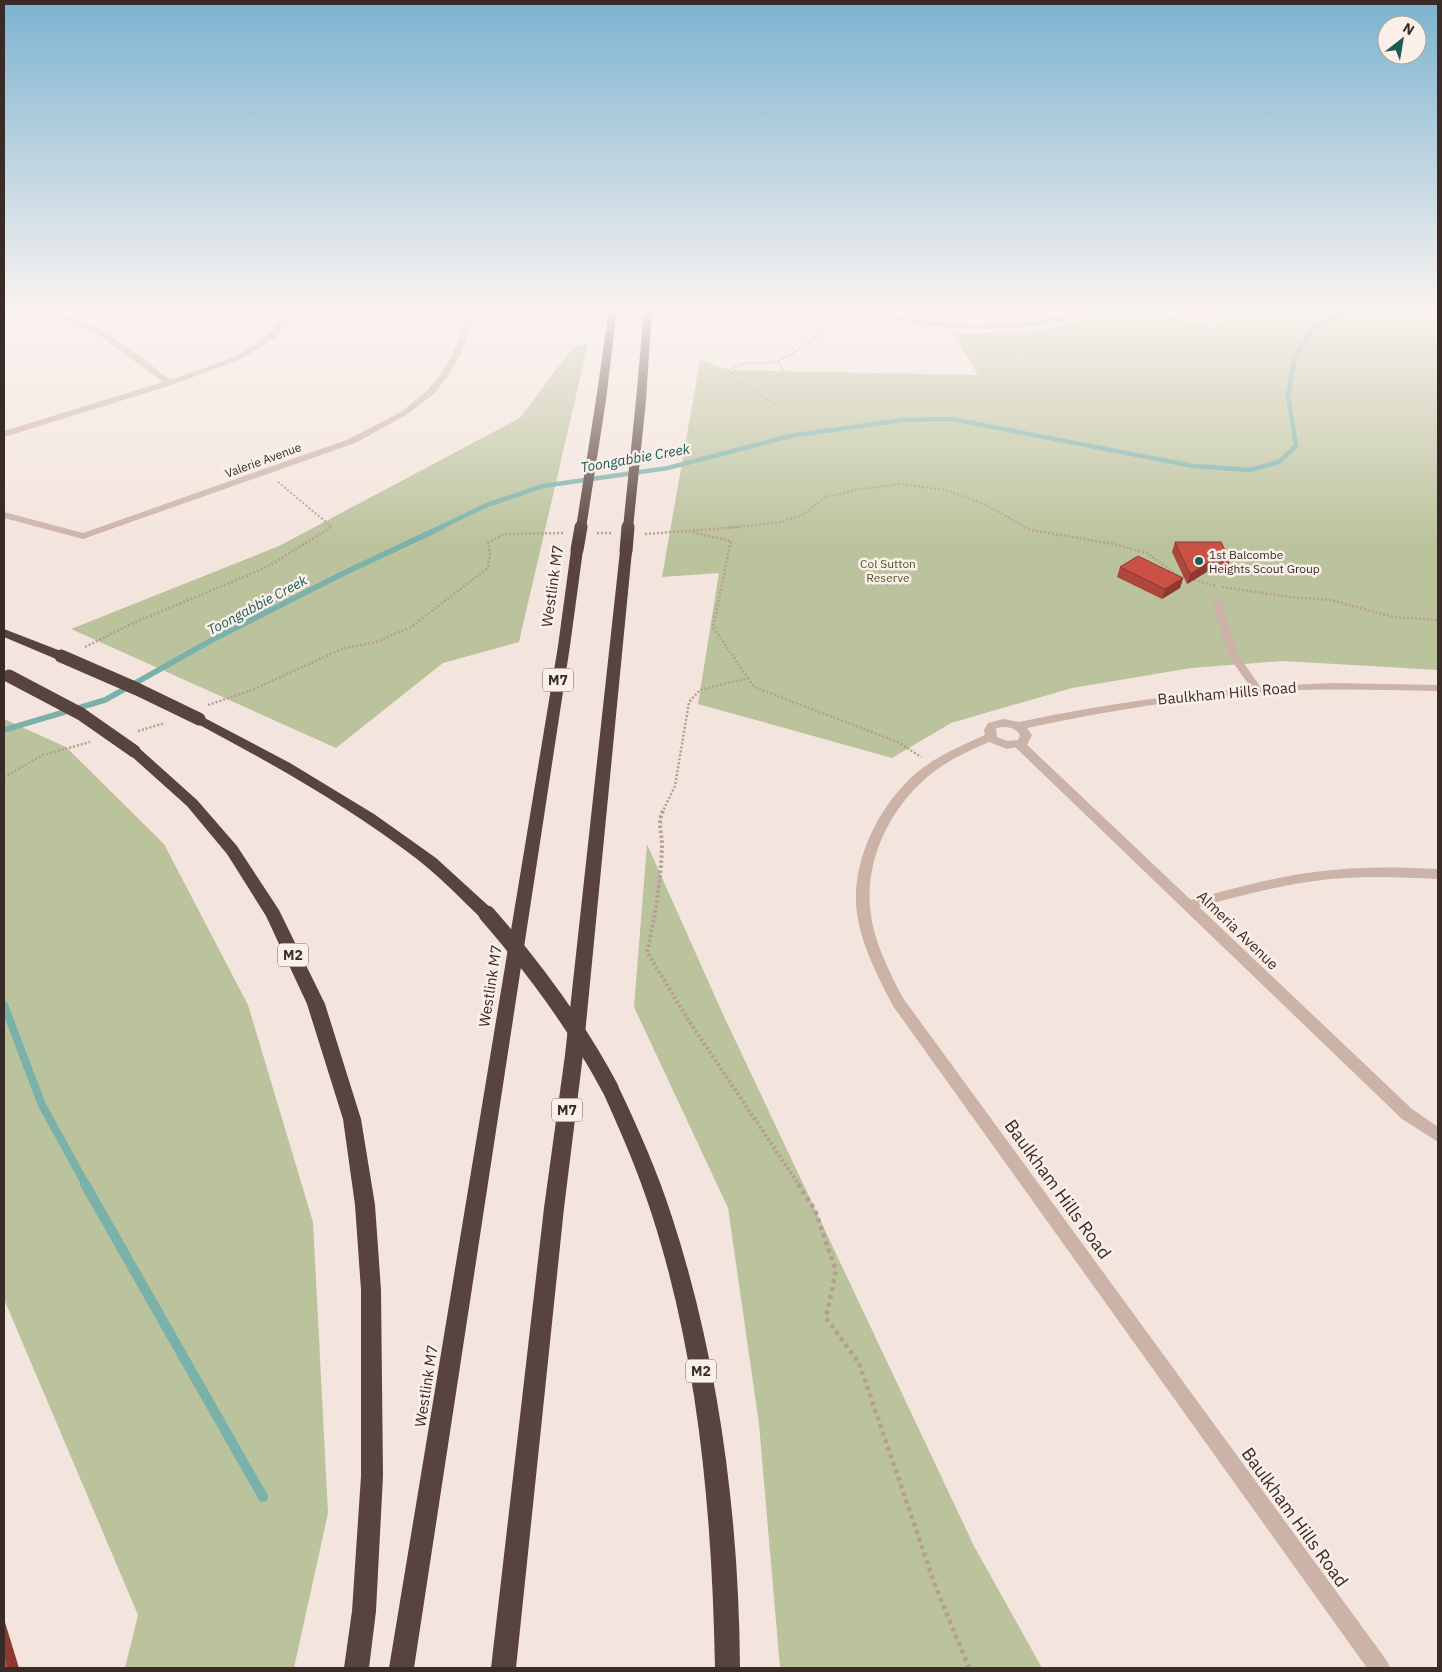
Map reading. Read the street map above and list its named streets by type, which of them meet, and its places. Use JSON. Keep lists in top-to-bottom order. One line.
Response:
{"streets":{"highway":["Westlink M7","M7","M2"],"street":["Valerie Avenue","Baulkham Hills Road","Almeria Avenue"]},"crossings":[["Baulkham Hills Road","Almeria Avenue"]],"water":["Toongabbie Creek"],"parks":["Col Sutton Reserve"],"places":["1st Balcombe Heights Scout Group"],"north":"top right"}
